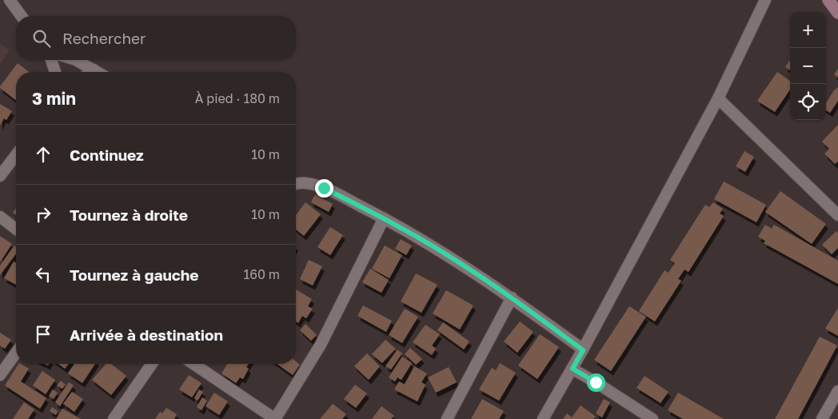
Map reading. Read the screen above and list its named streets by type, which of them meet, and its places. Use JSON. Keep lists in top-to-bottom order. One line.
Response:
{"page":{"map_buttons":["+","−"],"search":"Rechercher","heading":["3 min","À pied · 180 m"],"list":[["Continuez","10 m"],["Tournez à droite","10 m"],["Tournez à gauche","160 m"],"Arrivée à destination"]}}
